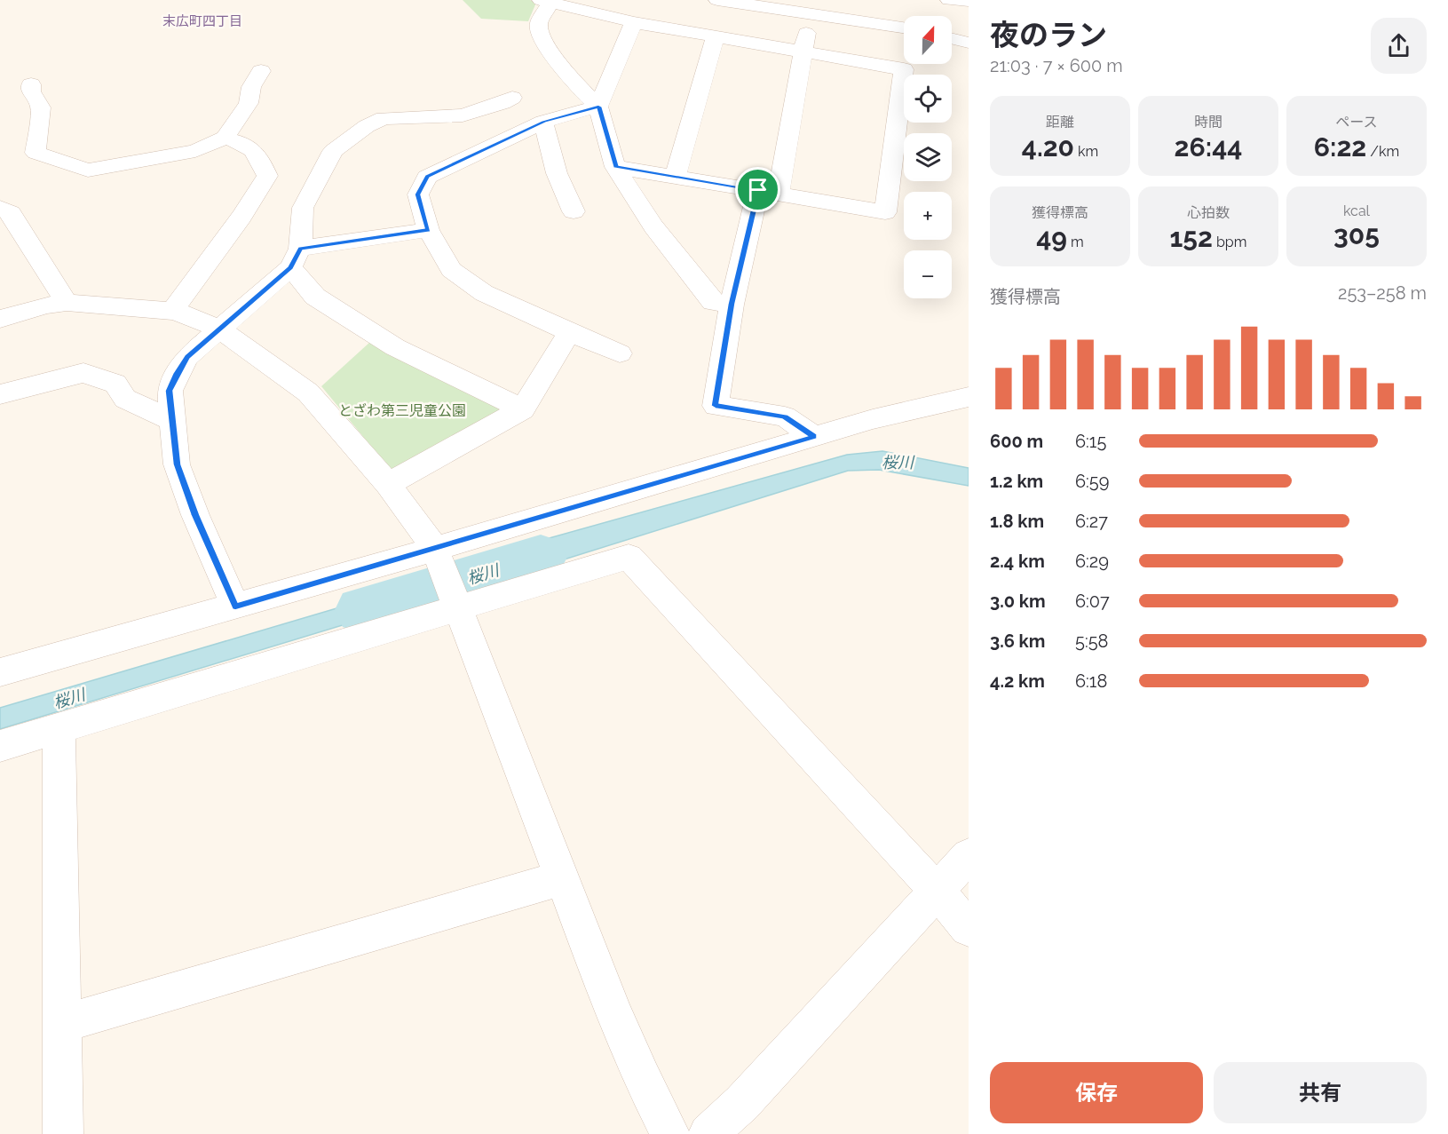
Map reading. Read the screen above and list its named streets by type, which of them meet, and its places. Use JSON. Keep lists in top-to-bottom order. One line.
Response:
{"districts":["末広町四丁目"],"water":["桜川"],"parks":["とざわ第三児童公園"],"north":"top","page":{"heading":["夜のラン","21:03 · 7 × 600 m"],"map_buttons":["+","−"],"stats":[["距離","4.20 km"],["時間","26:44"],["ペース","6:22 /km"],["獲得標高","49 m"],["心拍数","152 bpm"],["kcal","305"]],"chart":["獲得標高","253–258 m"],"list":[{"name":"600 m","note":"6:15"},{"name":"1.2 km","note":"6:59"},{"name":"1.8 km","note":"6:27"},{"name":"2.4 km","note":"6:29"},{"name":"3.0 km","note":"6:07"},{"name":"3.6 km","note":"5:58"},{"name":"4.2 km","note":"6:18"}],"buttons":["保存","共有"]}}
